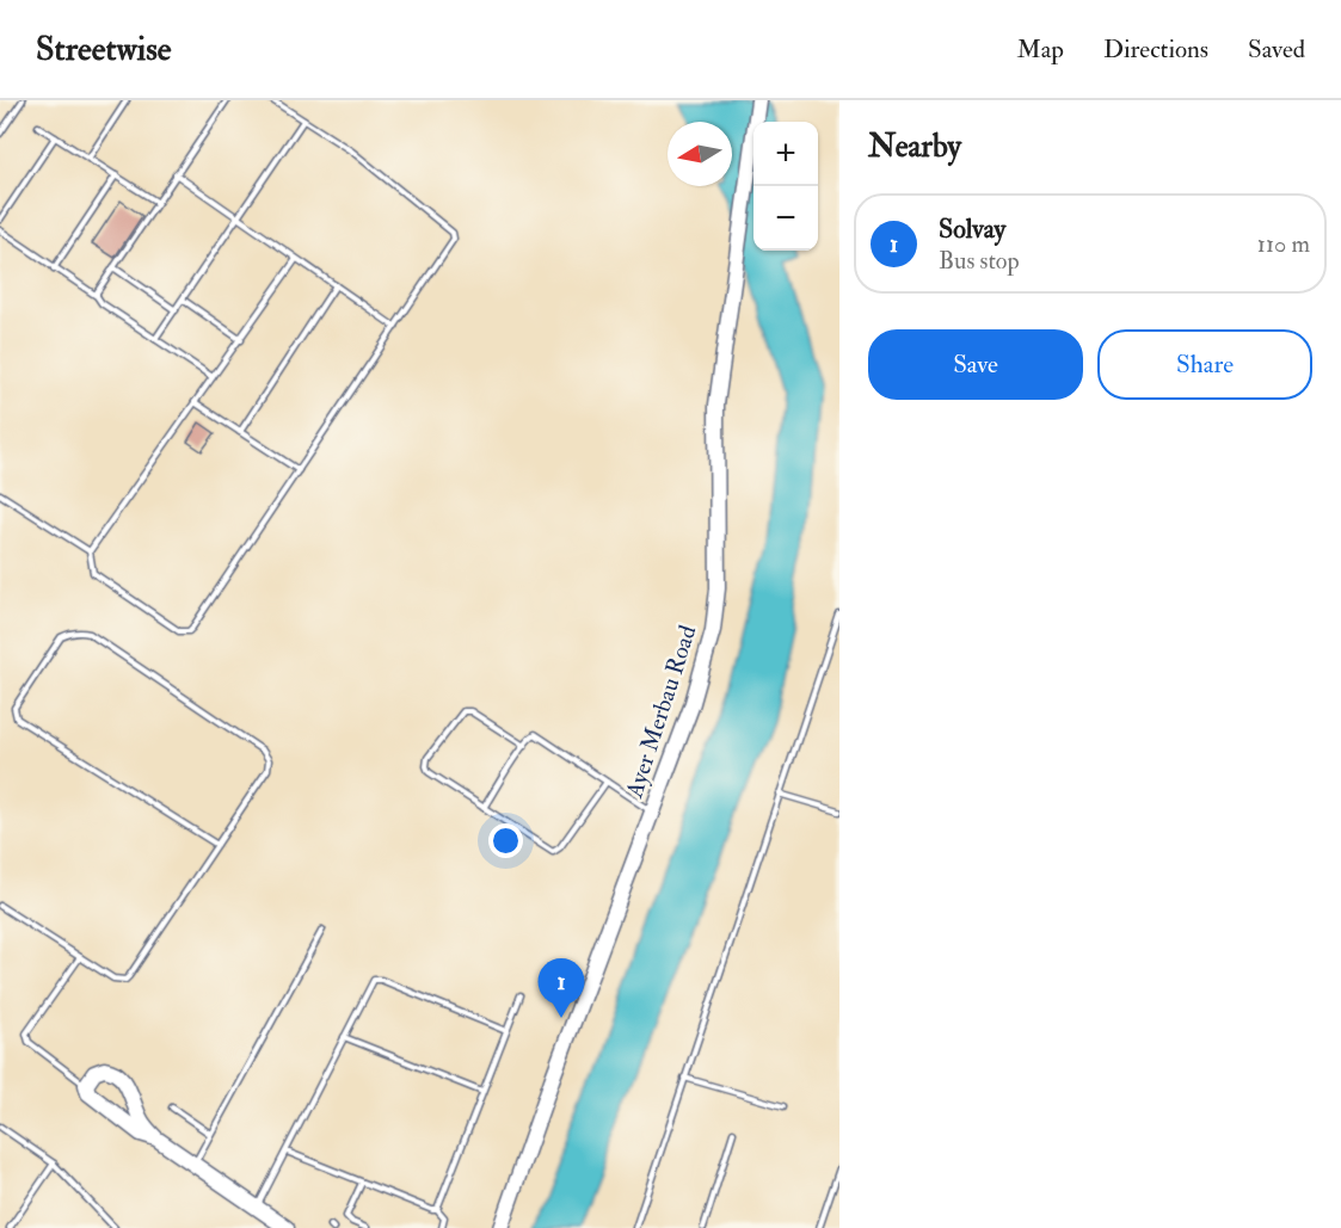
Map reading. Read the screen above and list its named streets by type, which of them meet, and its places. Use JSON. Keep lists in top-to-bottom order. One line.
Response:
{"streets":{"street":["Ayer Merbau Road"]},"north":"left","page":{"header":"Streetwise","nav":["Map","Directions","Saved"],"heading":"Nearby","map_buttons":["+","−"],"list":[{"mark":"1","name":"Solvay","note":"Bus stop","value":"110 m"}],"buttons":["Save","Share"],"pins":"1"}}
